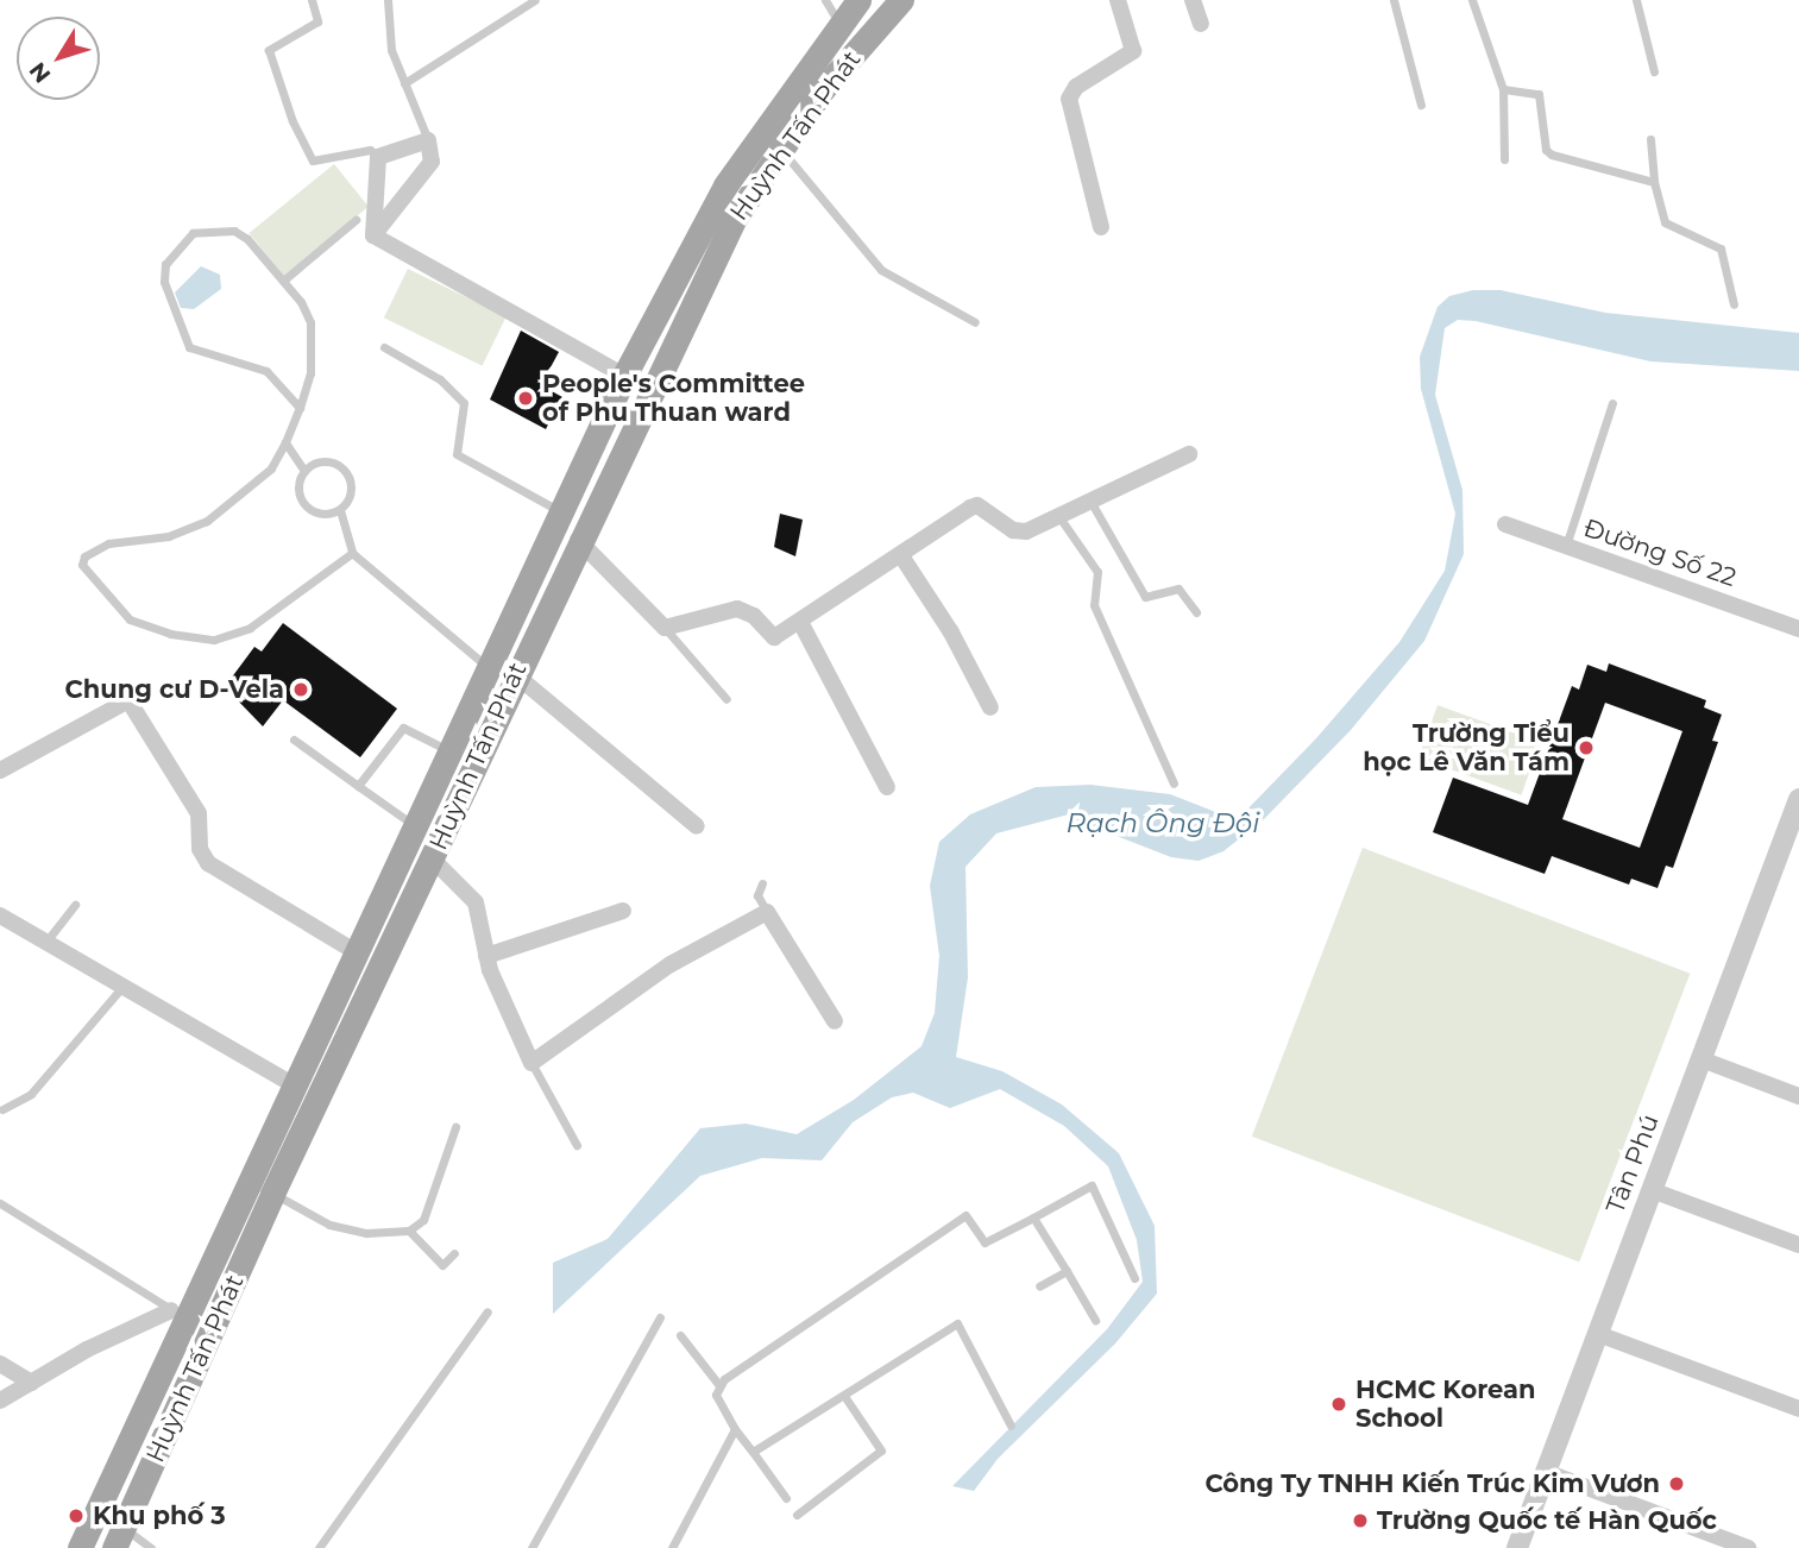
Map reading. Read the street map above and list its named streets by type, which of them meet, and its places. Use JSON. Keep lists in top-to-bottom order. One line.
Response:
{"streets":{"main road":["Huỳnh Tấn Phát"],"street":["Đường Số 22","Tân Phú"]},"water":["Rạch Ông Đội"],"places":["People's Committee of Phu Thuan ward","Chung cư D-Vela","Trường Tiểu học Lê Văn Tám","HCMC Korean School","Công Ty TNHH Kiến Trúc Kim Vươn","Khu phố 3","Trường Quốc tế Hàn Quốc"],"north":"bottom left"}
